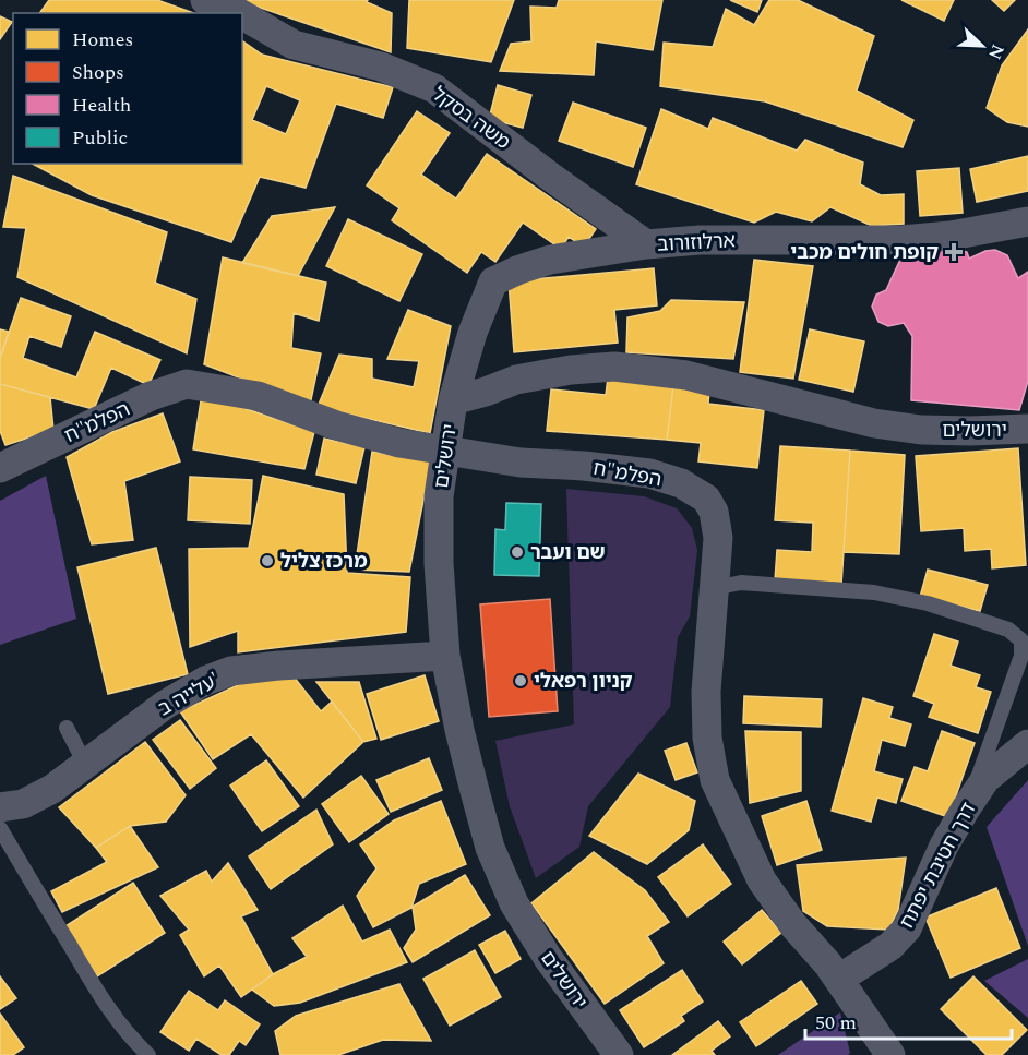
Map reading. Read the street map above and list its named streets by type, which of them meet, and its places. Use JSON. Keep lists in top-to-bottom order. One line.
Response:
{"streets":{"street":["משה בסקל","ארלוזורוב","הפלמ\"ח","ירושלים","עלייה ב'","דרך חטיבת יפתח"]},"crossings":[["משה בסקל","ארלוזורוב"],["ארלוזורוב","ירושלים"],["הפלמ\"ח","דרך חטיבת יפתח"],["ירושלים","עלייה ב'"]],"places":{"health":["קופת חולים מכבי"],"other":["שם ועבר","מרכז צליל","קניון רפאלי"]},"legend":["Homes","Shops","Health","Public"],"scale_bar":"50 m","north":"bottom right"}
